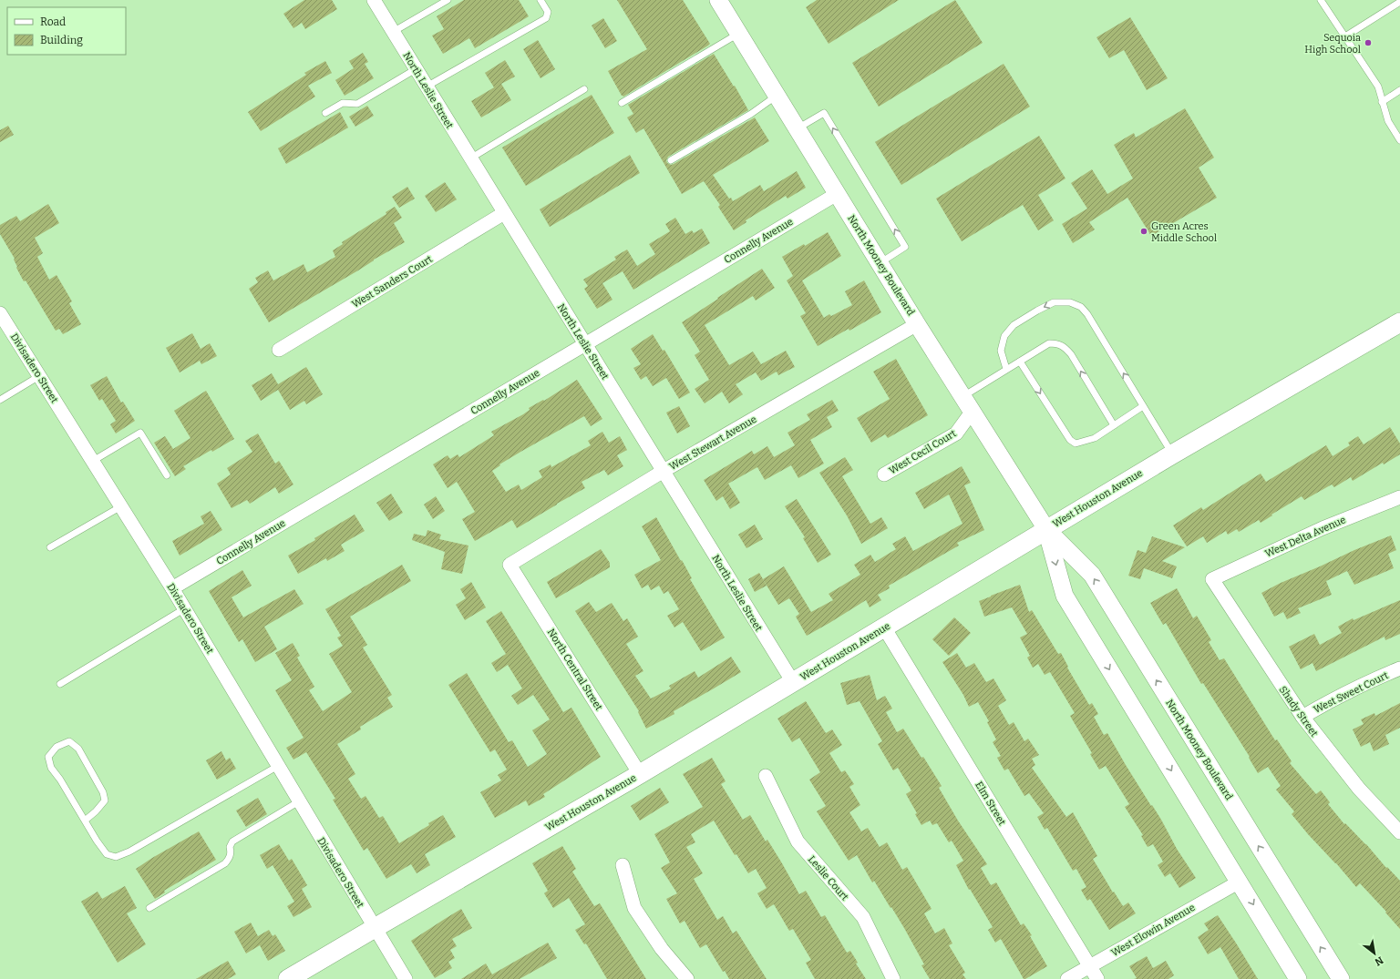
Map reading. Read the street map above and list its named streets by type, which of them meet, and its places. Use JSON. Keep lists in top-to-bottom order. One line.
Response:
{"streets":{"main road":["West Houston Avenue"],"street":["North Leslie Street","Connelly Avenue","North Mooney Boulevard","West Sanders Court","Divisadero Street","West Stewart Avenue","West Cecil Court","West Delta Avenue","North Central Street","West Sweet Court","Shady Street","Elm Street","Leslie Court","West Elowin Avenue"]},"crossings":[["North Leslie Street","Connelly Avenue"],["North Leslie Street","West Sanders Court"],["North Leslie Street","West Stewart Avenue"],["North Leslie Street","West Houston Avenue"],["Connelly Avenue","North Mooney Boulevard"],["Connelly Avenue","Divisadero Street"],["North Mooney Boulevard","West Stewart Avenue"],["North Mooney Boulevard","West Cecil Court"],["North Mooney Boulevard","West Houston Avenue"],["North Mooney Boulevard","West Elowin Avenue"],["Divisadero Street","West Houston Avenue"],["West Stewart Avenue","North Central Street"],["West Houston Avenue","North Central Street"],["West Houston Avenue","Elm Street"],["West Delta Avenue","Shady Street"],["West Sweet Court","Shady Street"],["Elm Street","West Elowin Avenue"]],"places":["Sequoia High School","Green Acres Middle School"],"legend":["Road","Building"],"north":"bottom right"}
